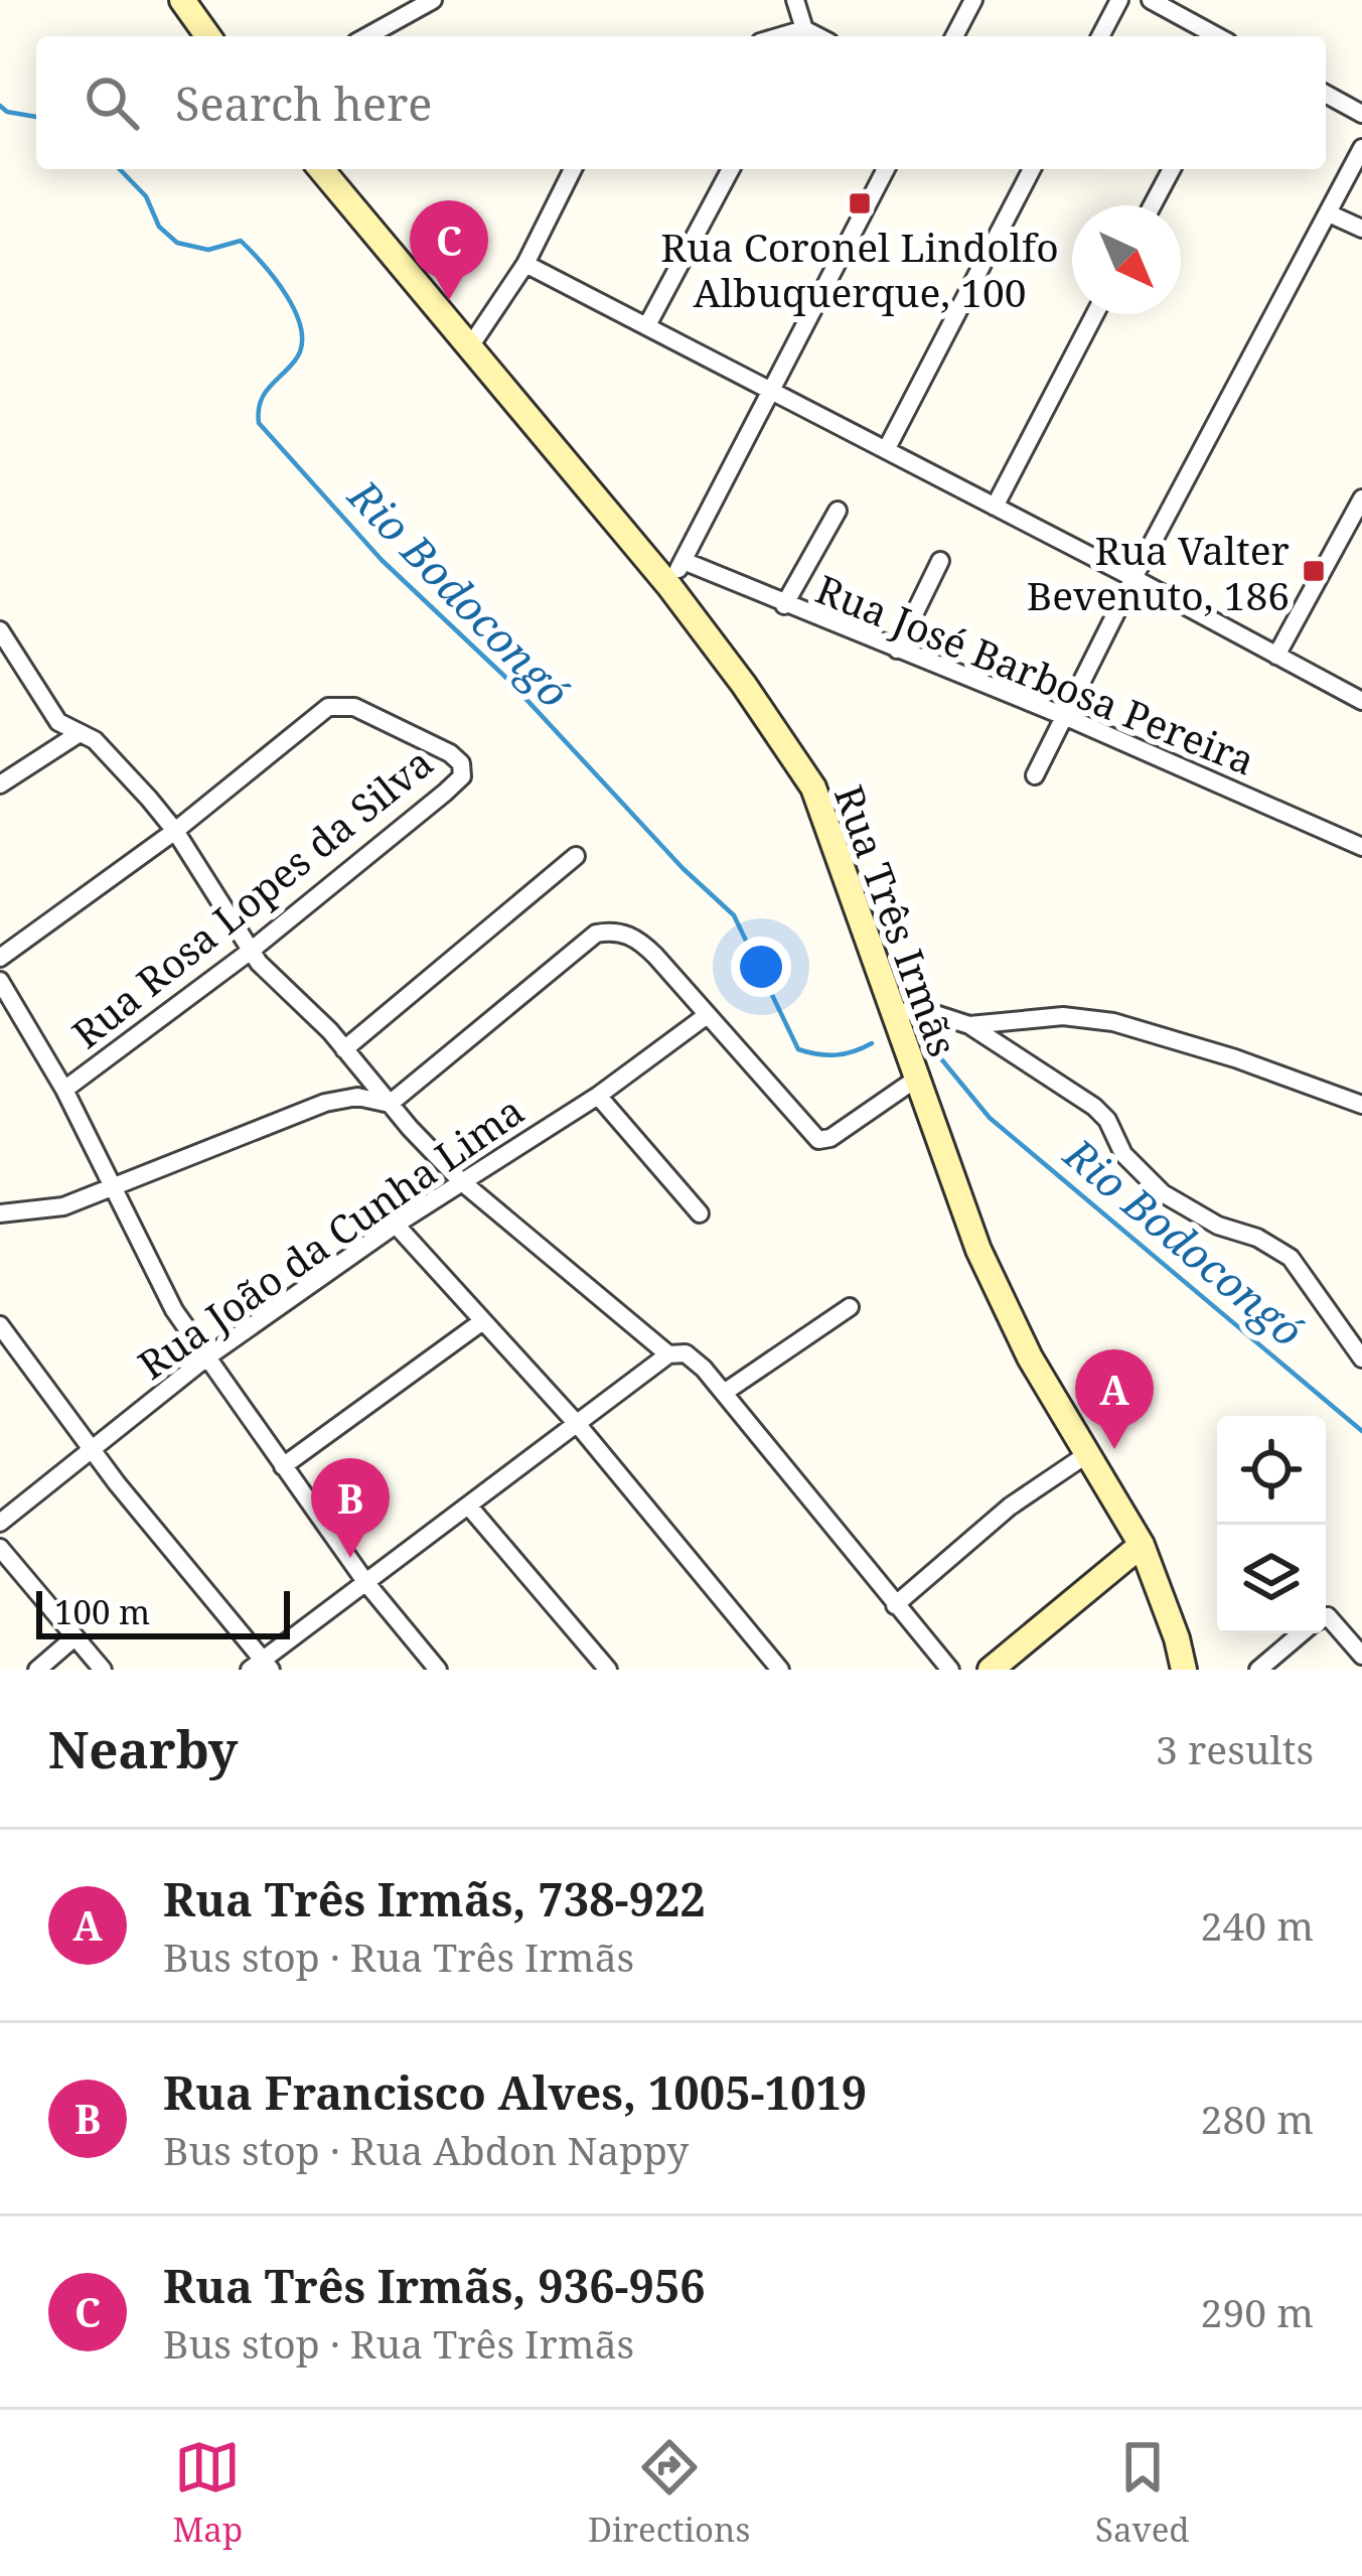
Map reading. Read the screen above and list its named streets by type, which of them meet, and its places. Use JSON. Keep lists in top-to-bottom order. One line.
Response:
{"streets":{"street":["Rua José Barbosa Pereira","Rua Rosa Lopes da Silva","Rua Três Irmãs","Rua João da Cunha Lima"]},"water":["Rio Bodocongó"],"places":{"transit":["Rua Coronel Lindolfo Albuquerque, 100","Rua Valter Bevenuto, 186"]},"scale_bar":"100 m","north":"bottom right","page":{"search":"Search here","pins":["C","A","B"],"scale":"100 m","heading":["Nearby","3 results"],"list":[{"mark":"A","name":"Rua Três Irmãs, 738-922","note":"Bus stop · Rua Três Irmãs","value":"240 m"},{"mark":"B","name":"Rua Francisco Alves, 1005-1019","note":"Bus stop · Rua Abdon Nappy","value":"280 m"},{"mark":"C","name":"Rua Três Irmãs, 936-956","note":"Bus stop · Rua Três Irmãs","value":"290 m"}],"nav":["Map","Directions","Saved"]}}
